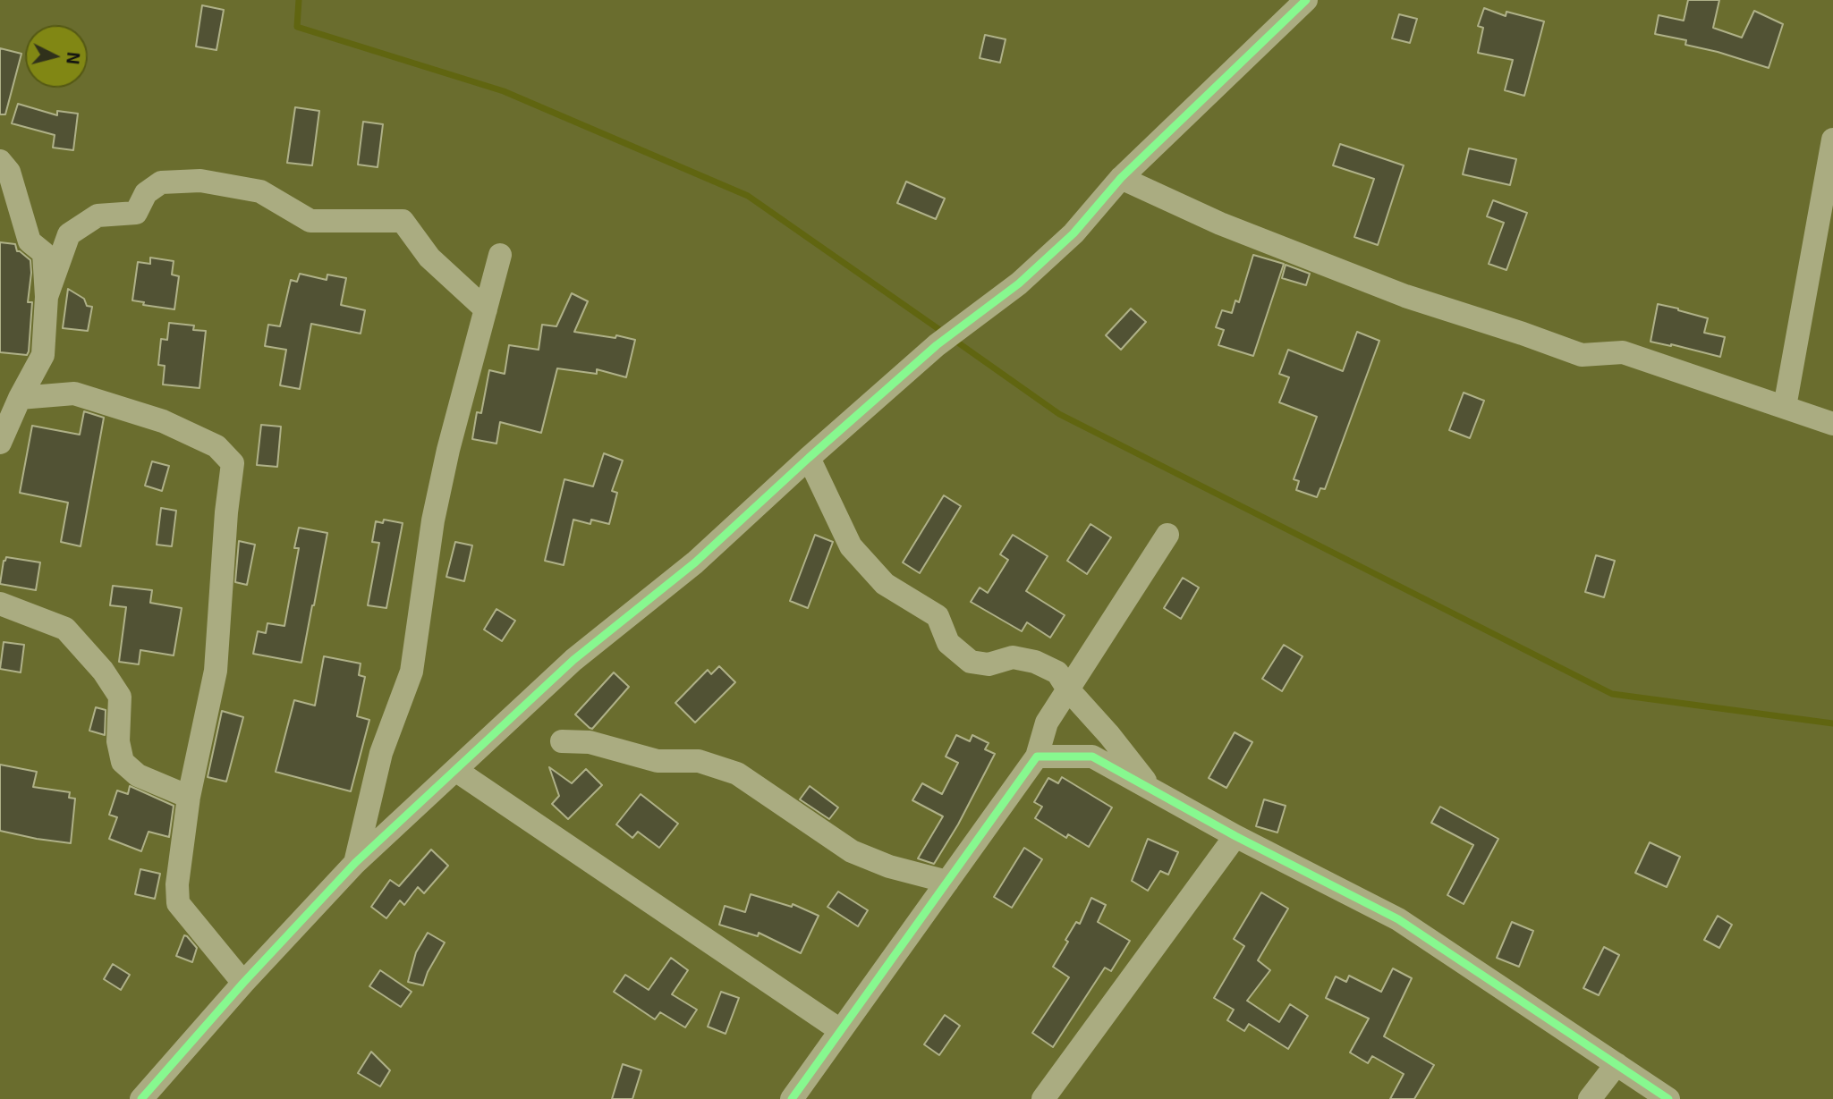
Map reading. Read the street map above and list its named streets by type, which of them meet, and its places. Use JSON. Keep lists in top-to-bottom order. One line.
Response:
{"north":"right"}
